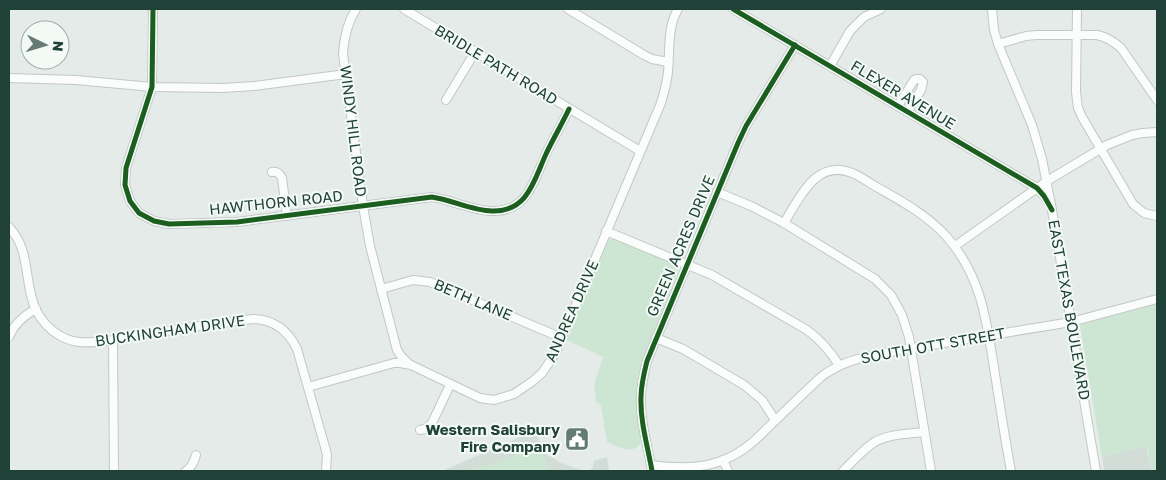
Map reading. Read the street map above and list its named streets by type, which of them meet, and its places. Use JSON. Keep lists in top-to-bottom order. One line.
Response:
{"streets":{"street":["BRIDLE PATH ROAD","FLEXER AVENUE","WINDY HILL ROAD","HAWTHORN ROAD","GREEN ACRES DRIVE","BETH LANE","EAST TEXAS BOULEVARD","ANDREA DRIVE","BUCKINGHAM DRIVE","SOUTH OTT STREET"]},"crossings":[["BRIDLE PATH ROAD","HAWTHORN ROAD"],["BRIDLE PATH ROAD","ANDREA DRIVE"],["FLEXER AVENUE","GREEN ACRES DRIVE"],["FLEXER AVENUE","EAST TEXAS BOULEVARD"],["WINDY HILL ROAD","HAWTHORN ROAD"],["WINDY HILL ROAD","BETH LANE"],["WINDY HILL ROAD","ANDREA DRIVE"],["GREEN ACRES DRIVE","SOUTH OTT STREET"],["BETH LANE","ANDREA DRIVE"],["EAST TEXAS BOULEVARD","SOUTH OTT STREET"],["ANDREA DRIVE","BUCKINGHAM DRIVE"]],"places":{"public building":["Western Salisbury Fire Company"]},"north":"right"}
